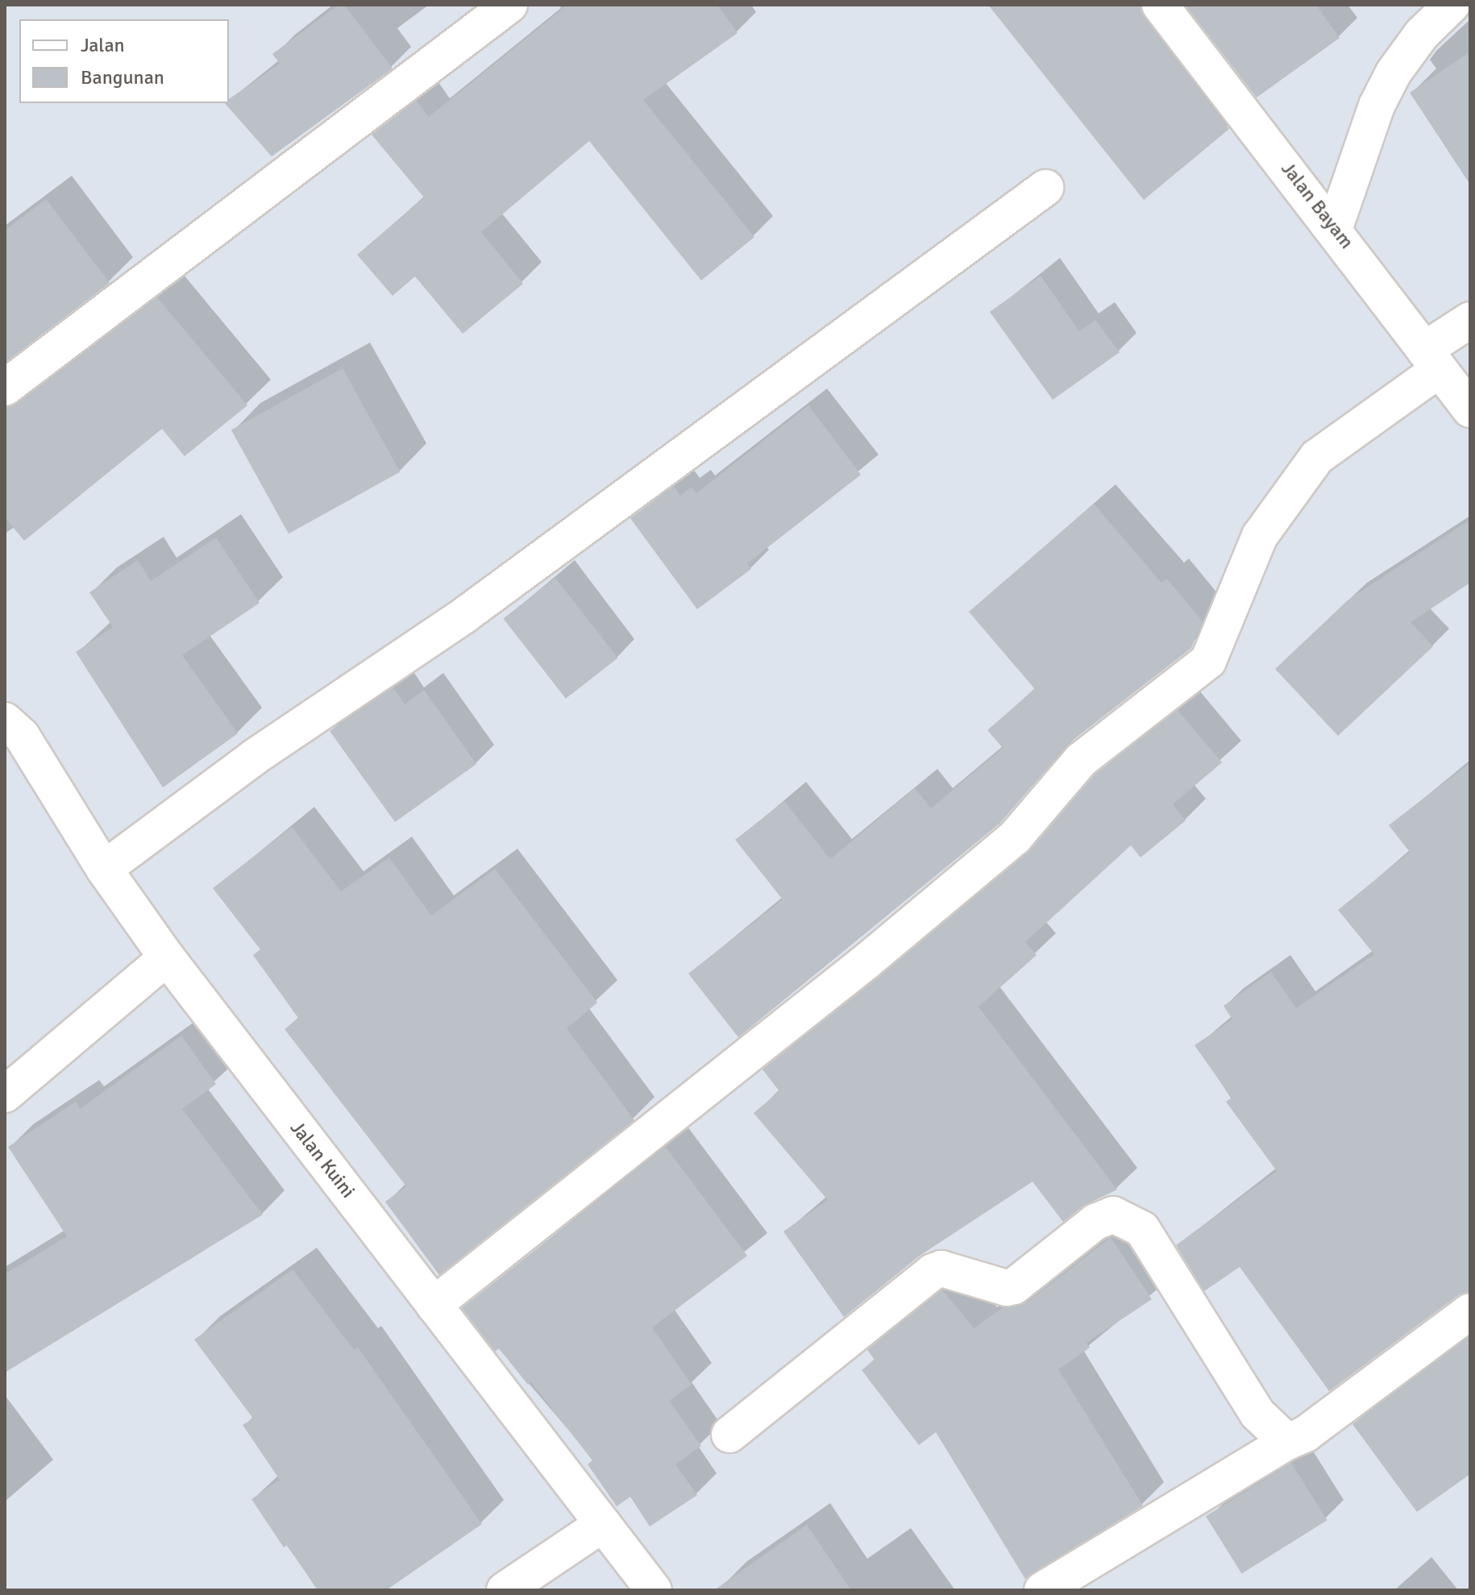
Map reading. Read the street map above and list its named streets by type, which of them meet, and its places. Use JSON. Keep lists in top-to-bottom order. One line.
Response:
{"streets":{"street":["Jalan Bayam","Jalan Kuini"]},"legend":["Jalan","Bangunan"]}
